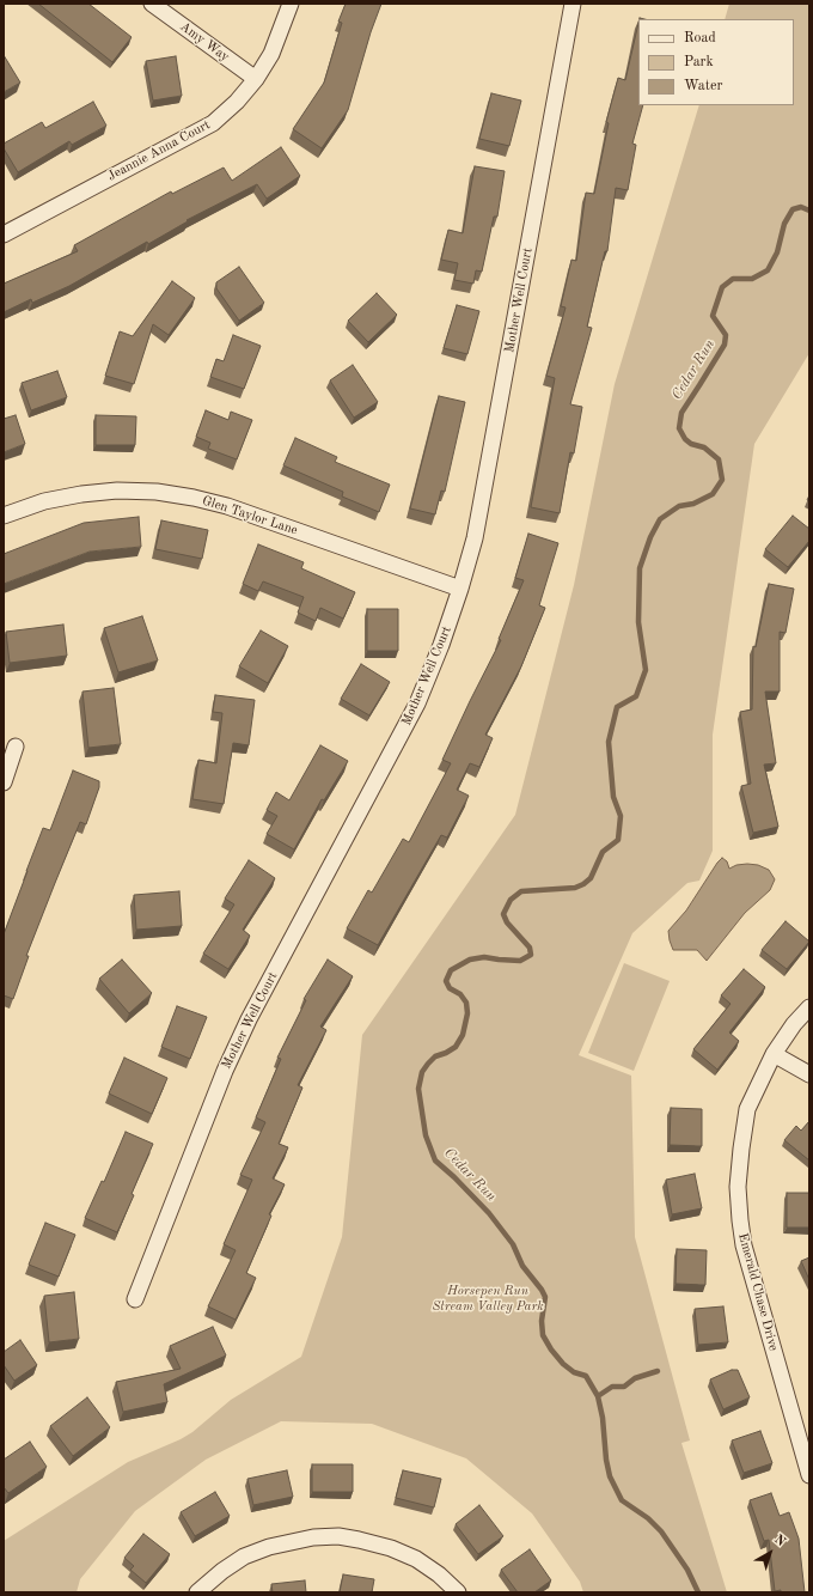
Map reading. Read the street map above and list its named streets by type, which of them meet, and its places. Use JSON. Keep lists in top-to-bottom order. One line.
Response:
{"streets":{"street":["Amy Way","Jeannie Anna Court","Mother Well Court","Glen Taylor Lane","Emerald Chase Drive"]},"crossings":[["Amy Way","Jeannie Anna Court"],["Mother Well Court","Glen Taylor Lane"]],"water":["Cedar Run"],"parks":["Horsepen Run Stream Valley Park"],"legend":["Road","Park","Water"],"north":"top right"}
